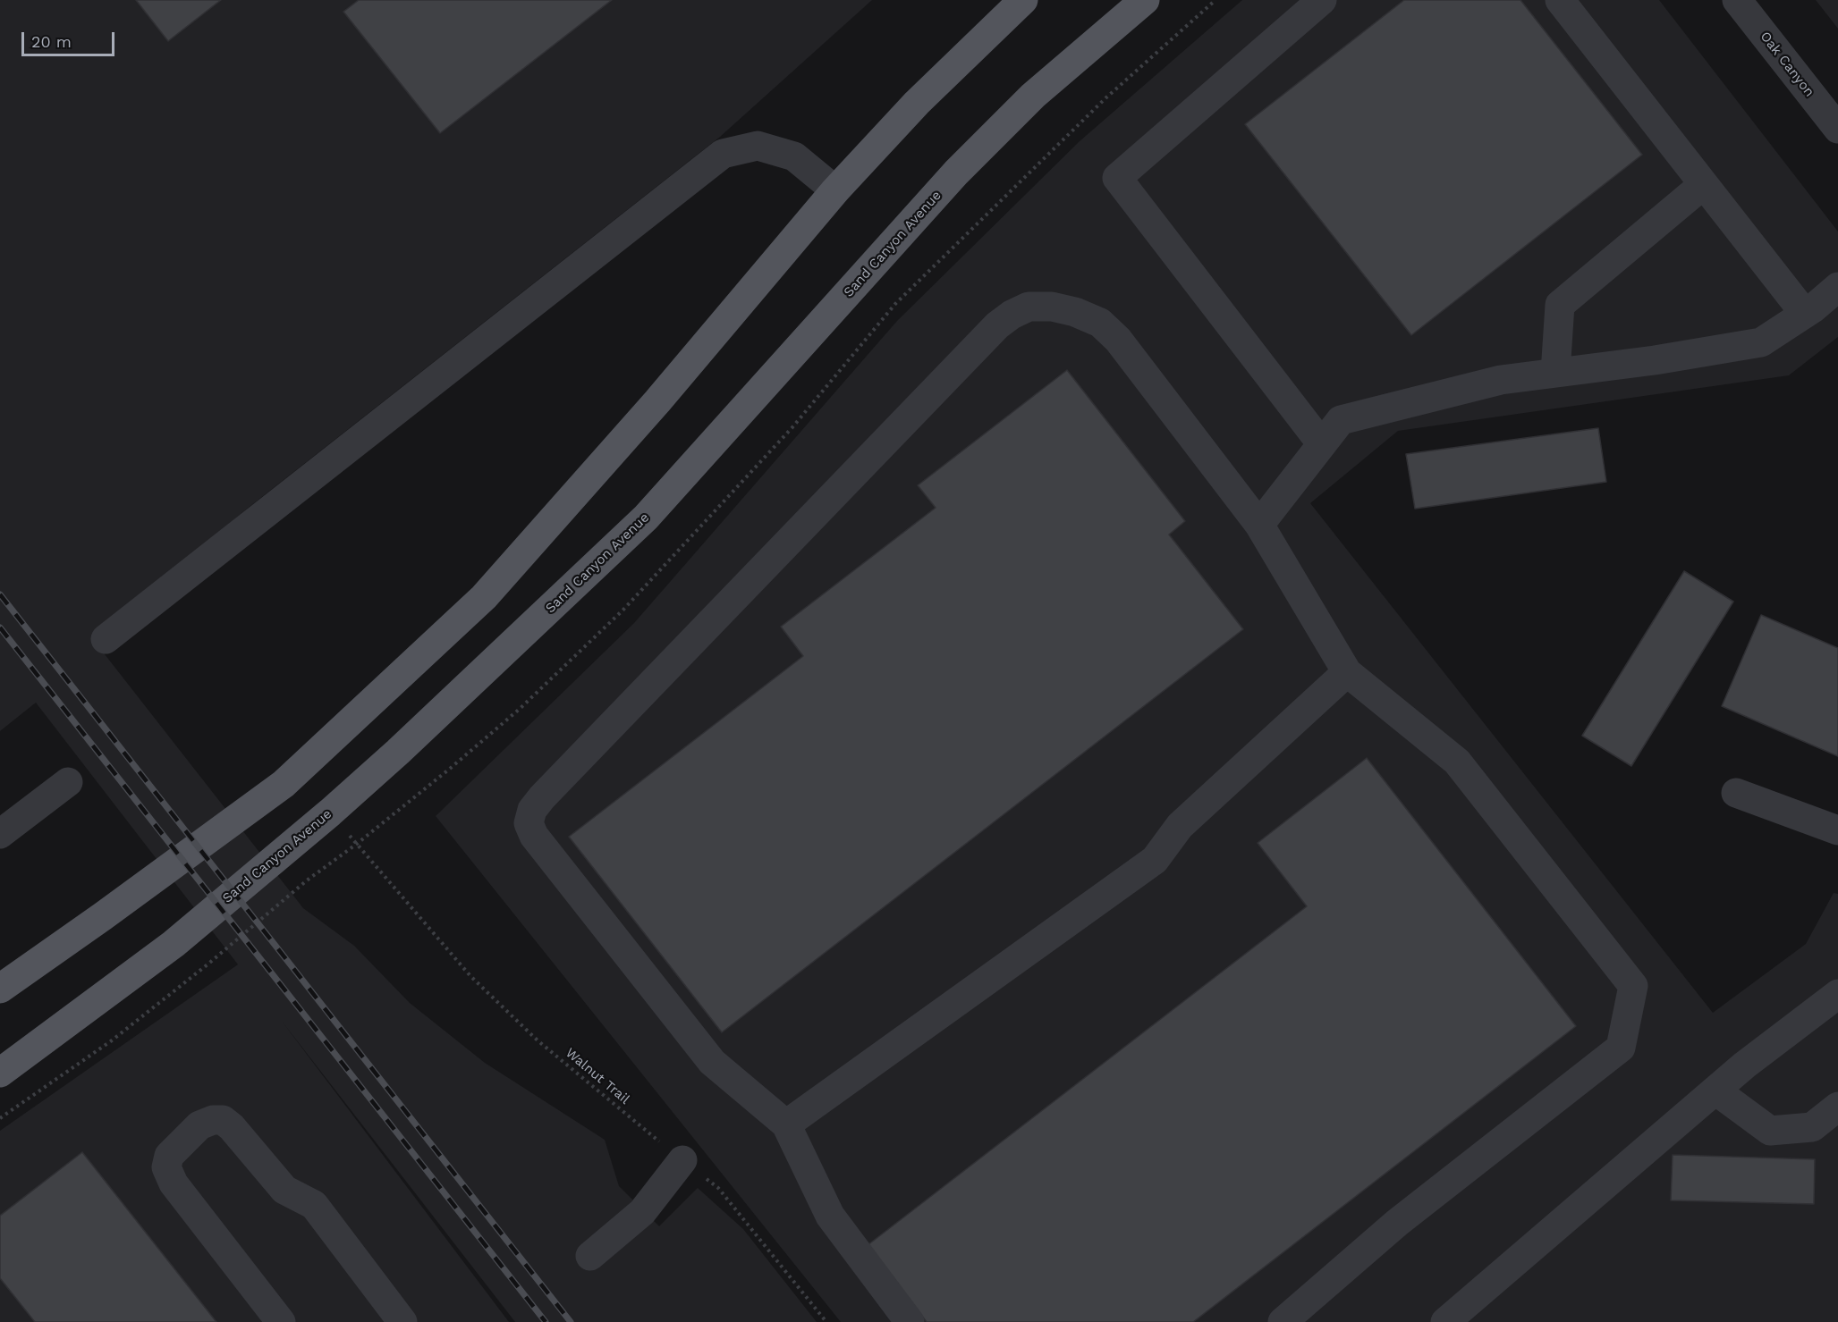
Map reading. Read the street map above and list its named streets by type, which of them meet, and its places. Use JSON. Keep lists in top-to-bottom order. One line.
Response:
{"streets":{"main road":["Sand Canyon Avenue"],"street":["Oak Canyon"],"path":["Walnut Trail"]},"scale_bar":"20 m"}
